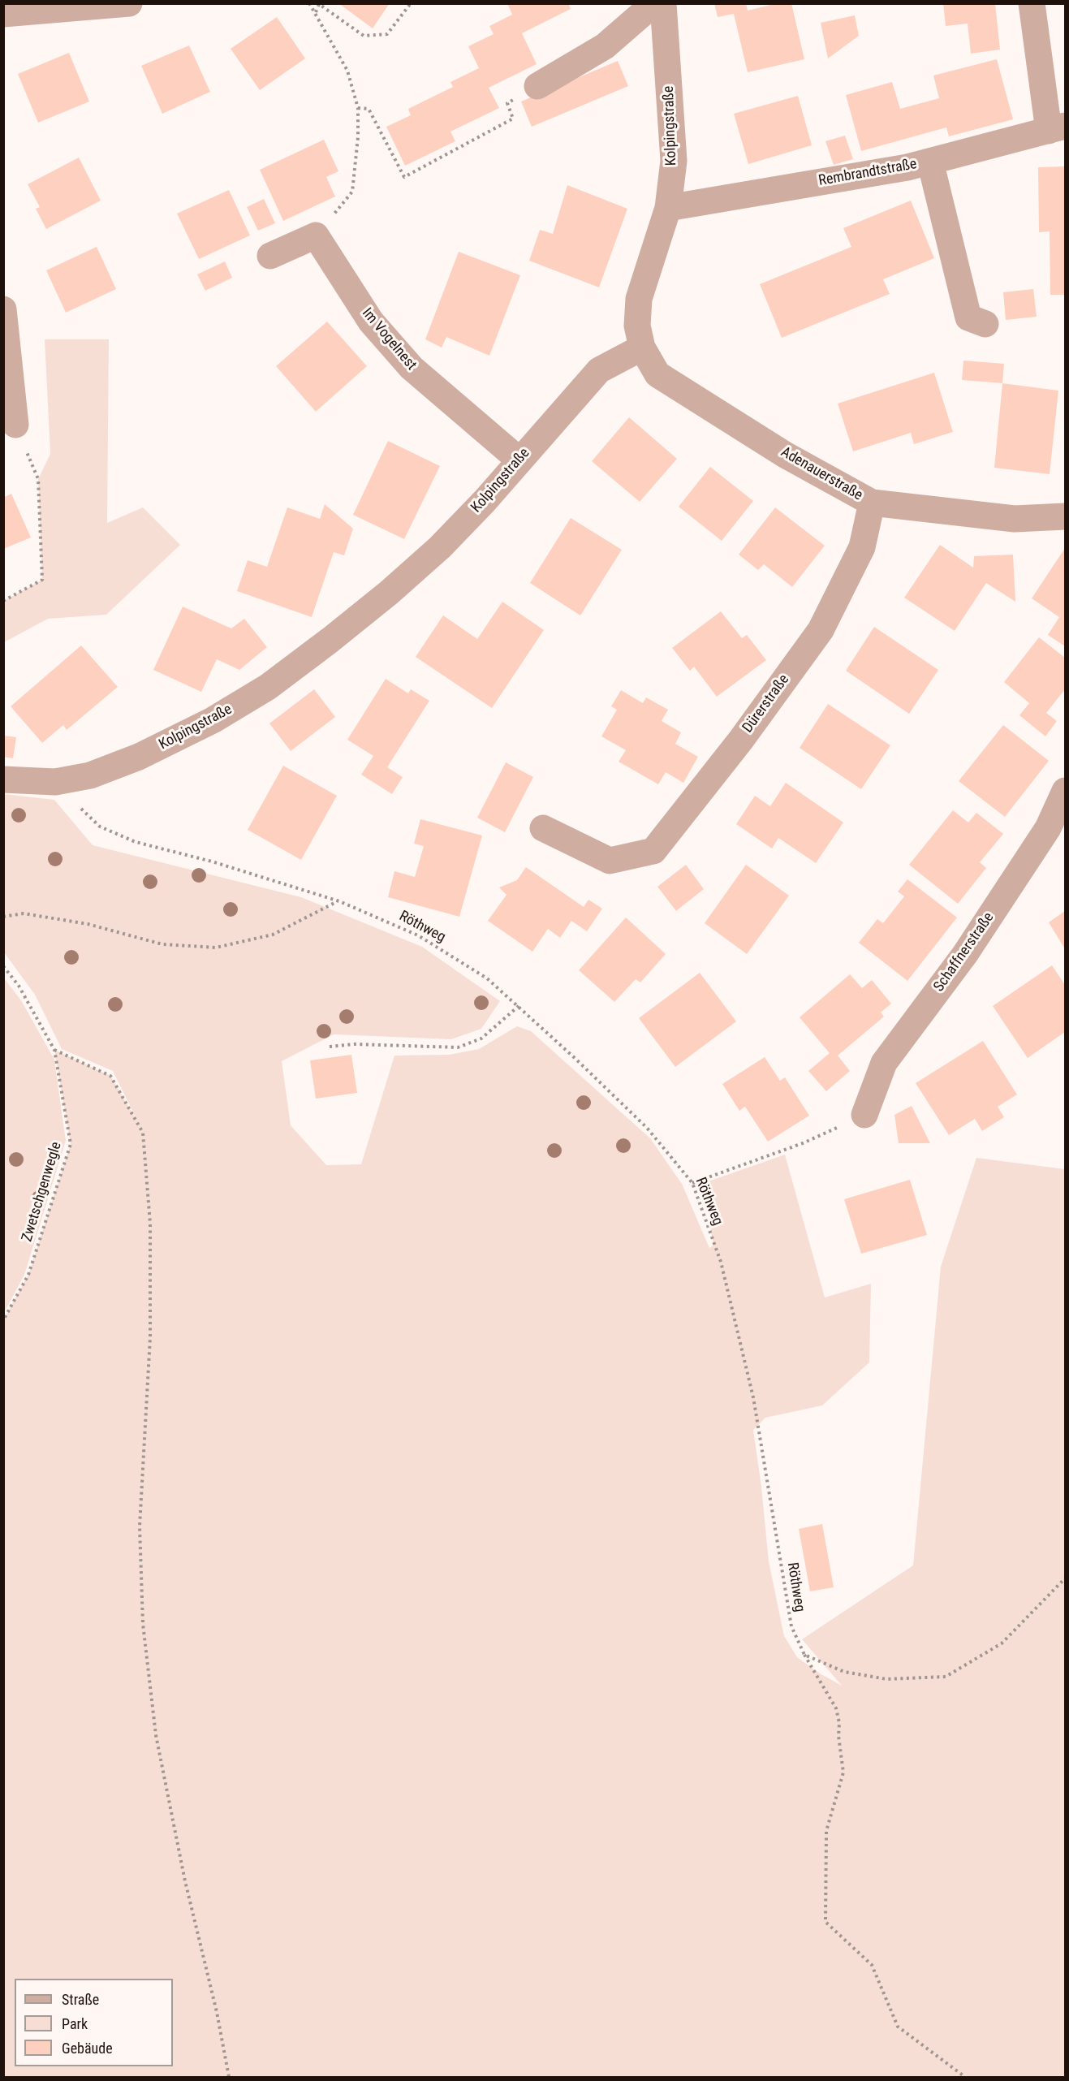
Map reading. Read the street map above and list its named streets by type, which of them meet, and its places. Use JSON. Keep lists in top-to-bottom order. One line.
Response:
{"streets":{"street":["Kolpingstraße","Rembrandtstraße","Im Vogelnest","Adenauerstraße","Dürerstraße","Schaffnerstraße"],"path":["Röthweg","Zwetschgenwegle"]},"crossings":[["Kolpingstraße","Rembrandtstraße"],["Kolpingstraße","Im Vogelnest"],["Kolpingstraße","Adenauerstraße"],["Kolpingstraße","Röthweg"],["Adenauerstraße","Dürerstraße"]],"legend":["Straße","Park","Gebäude"]}
